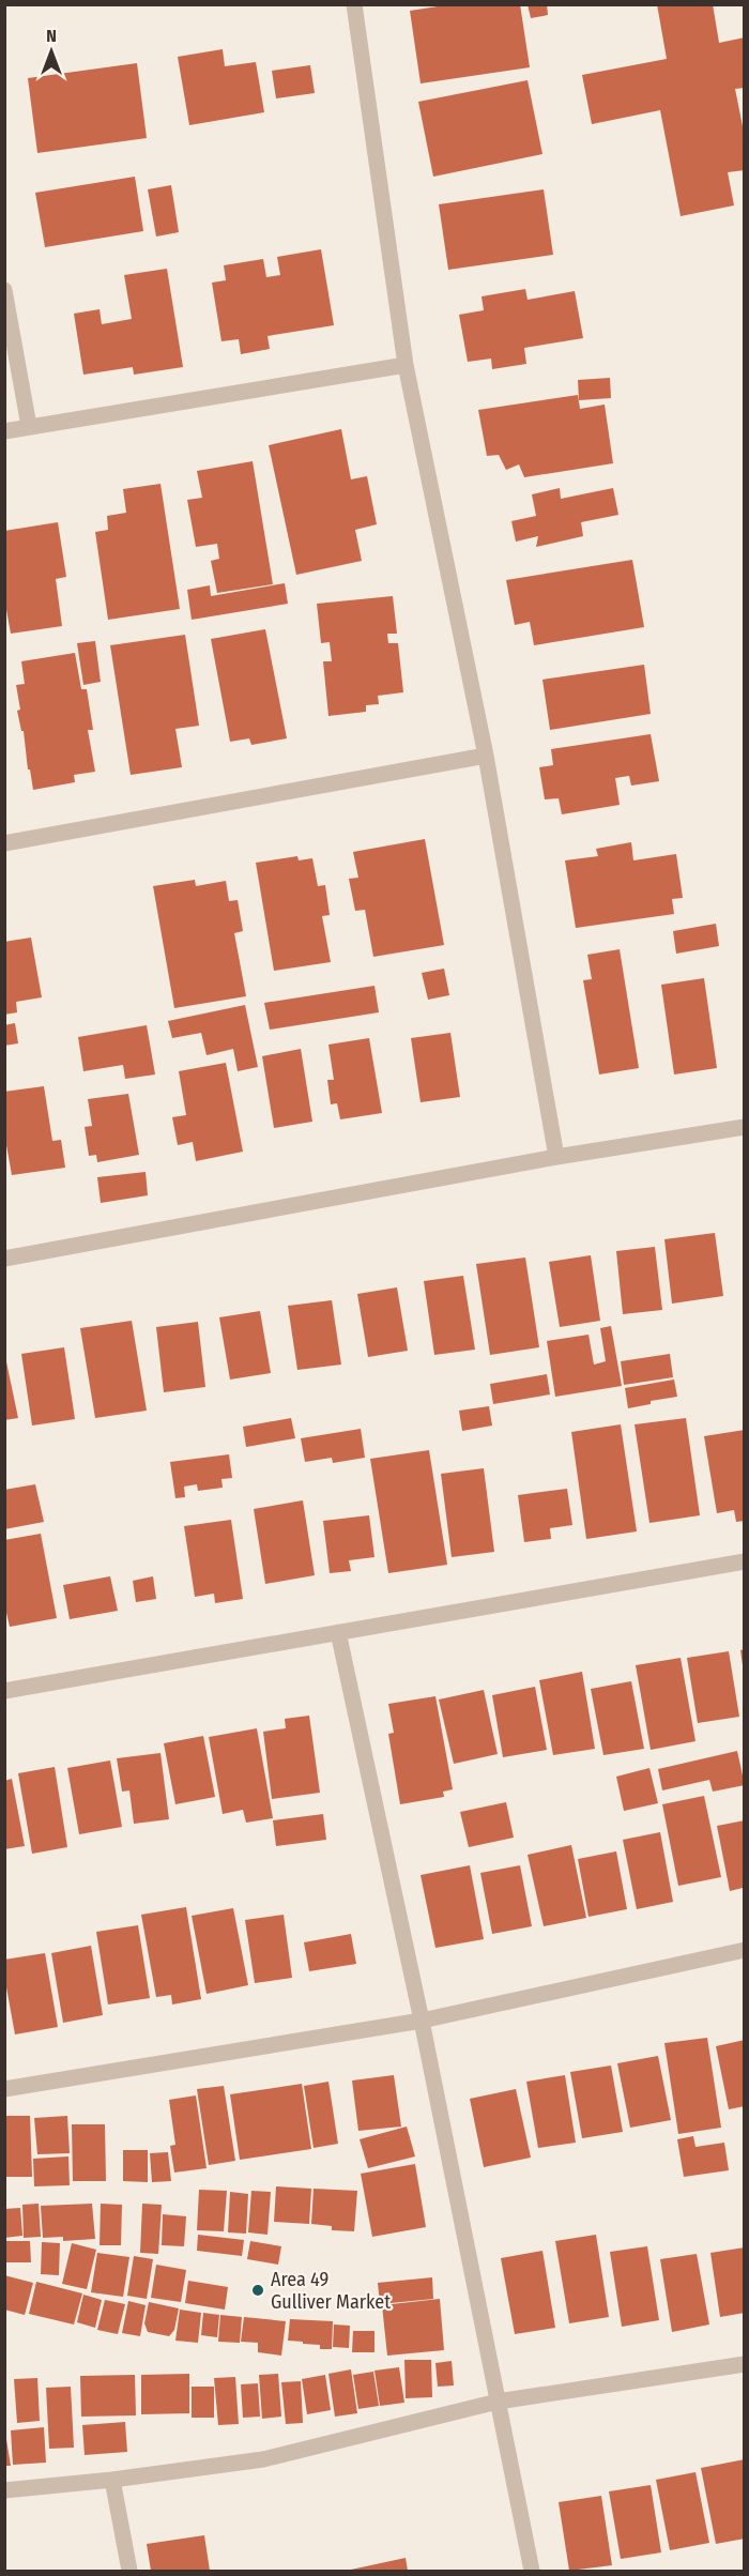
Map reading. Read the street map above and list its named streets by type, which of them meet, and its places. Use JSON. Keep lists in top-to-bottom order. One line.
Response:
{"places":["Area 49 Gulliver Market"],"north":"top"}
